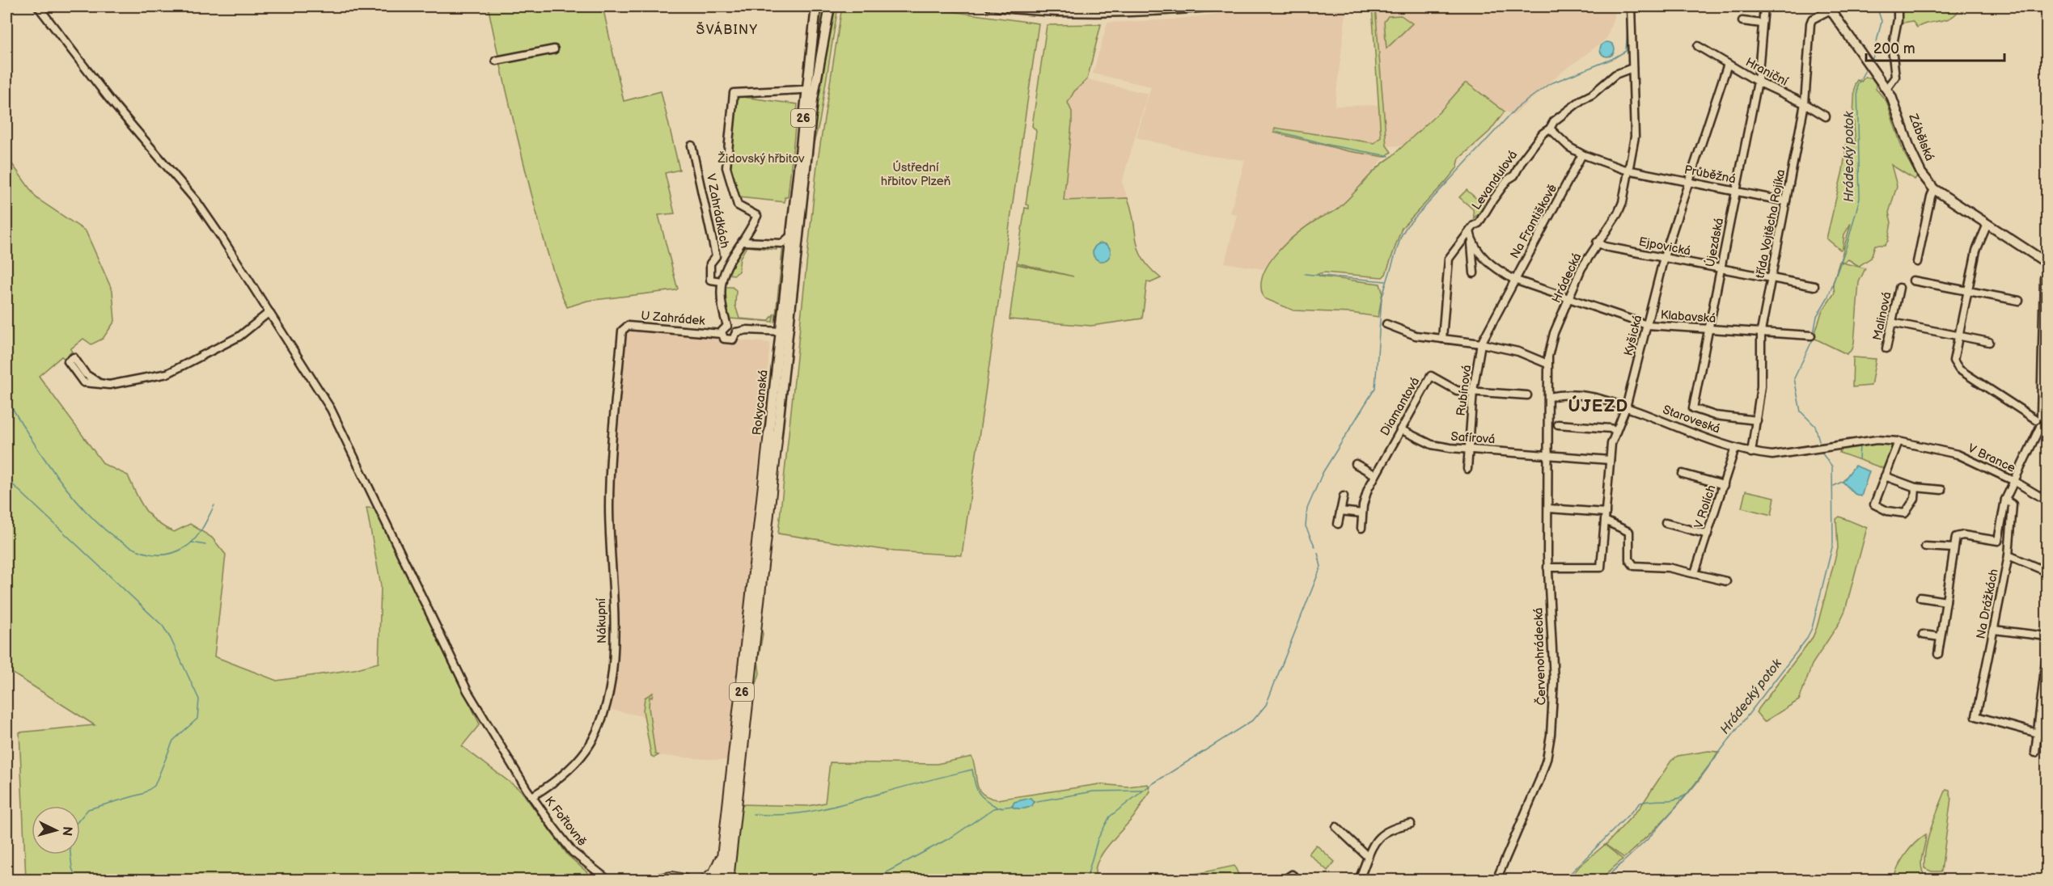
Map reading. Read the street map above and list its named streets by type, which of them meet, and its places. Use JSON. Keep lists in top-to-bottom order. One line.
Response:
{"streets":{"highway":["26","Rokycanská"],"main road":["Zábělská"],"street":["Hraniční","Průběžná","Levandulová","V Zahrádkách","Na Františkově","třída Vojtěcha Rojíka","Újezdská","Ejpovická","Hrádecká","Malinová","Klabavská","U Zahrádek","Kyšická","Rubínová","Diamantová","Staroveská","Safírová","V Brance","V Rolích","Na Drážkách","Nákupní","Červenohrádecká","K Fořtovně"]},"crossings":[["Hraniční","třída Vojtěcha Rojíka"],["Hraniční","Újezdská"],["Hraniční","Kyšická"],["26","Rokycanská"],["Zábělská","třída Vojtěcha Rojíka"],["Průběžná","třída Vojtěcha Rojíka"],["Průběžná","Újezdská"],["Průběžná","Hrádecká"],["Průběžná","Kyšická"],["Levandulová","Hrádecká"],["Na Františkově","Klabavská"],["Na Františkově","Rubínová"],["třída Vojtěcha Rojíka","Újezdská"],["třída Vojtěcha Rojíka","Ejpovická"],["třída Vojtěcha Rojíka","Klabavská"],["třída Vojtěcha Rojíka","Staroveská"],["Újezdská","Ejpovická"],["Újezdská","Klabavská"],["Ejpovická","Hrádecká"],["Ejpovická","Kyšická"],["Hrádecká","Klabavská"],["Hrádecká","Kyšická"],["Hrádecká","Staroveská"],["Hrádecká","Safírová"],["Hrádecká","Červenohrádecká"],["Klabavská","Kyšická"],["U Zahrádek","Nákupní"],["Kyšická","Staroveská"],["Kyšická","Safírová"],["Kyšická","Červenohrádecká"],["Rubínová","Diamantová"],["Rubínová","Safírová"],["Diamantová","Safírová"],["Staroveská","V Brance"],["Staroveská","V Rolích"],["Nákupní","K Fořtovně"]],"districts":["ŠVÁBINY","ÚJEZD"],"water":["Hrádecký potok"],"parks":["Židovský hřbitov","Ústřední hřbitov Plzeň"],"scale_bar":"200 m","north":"right"}
